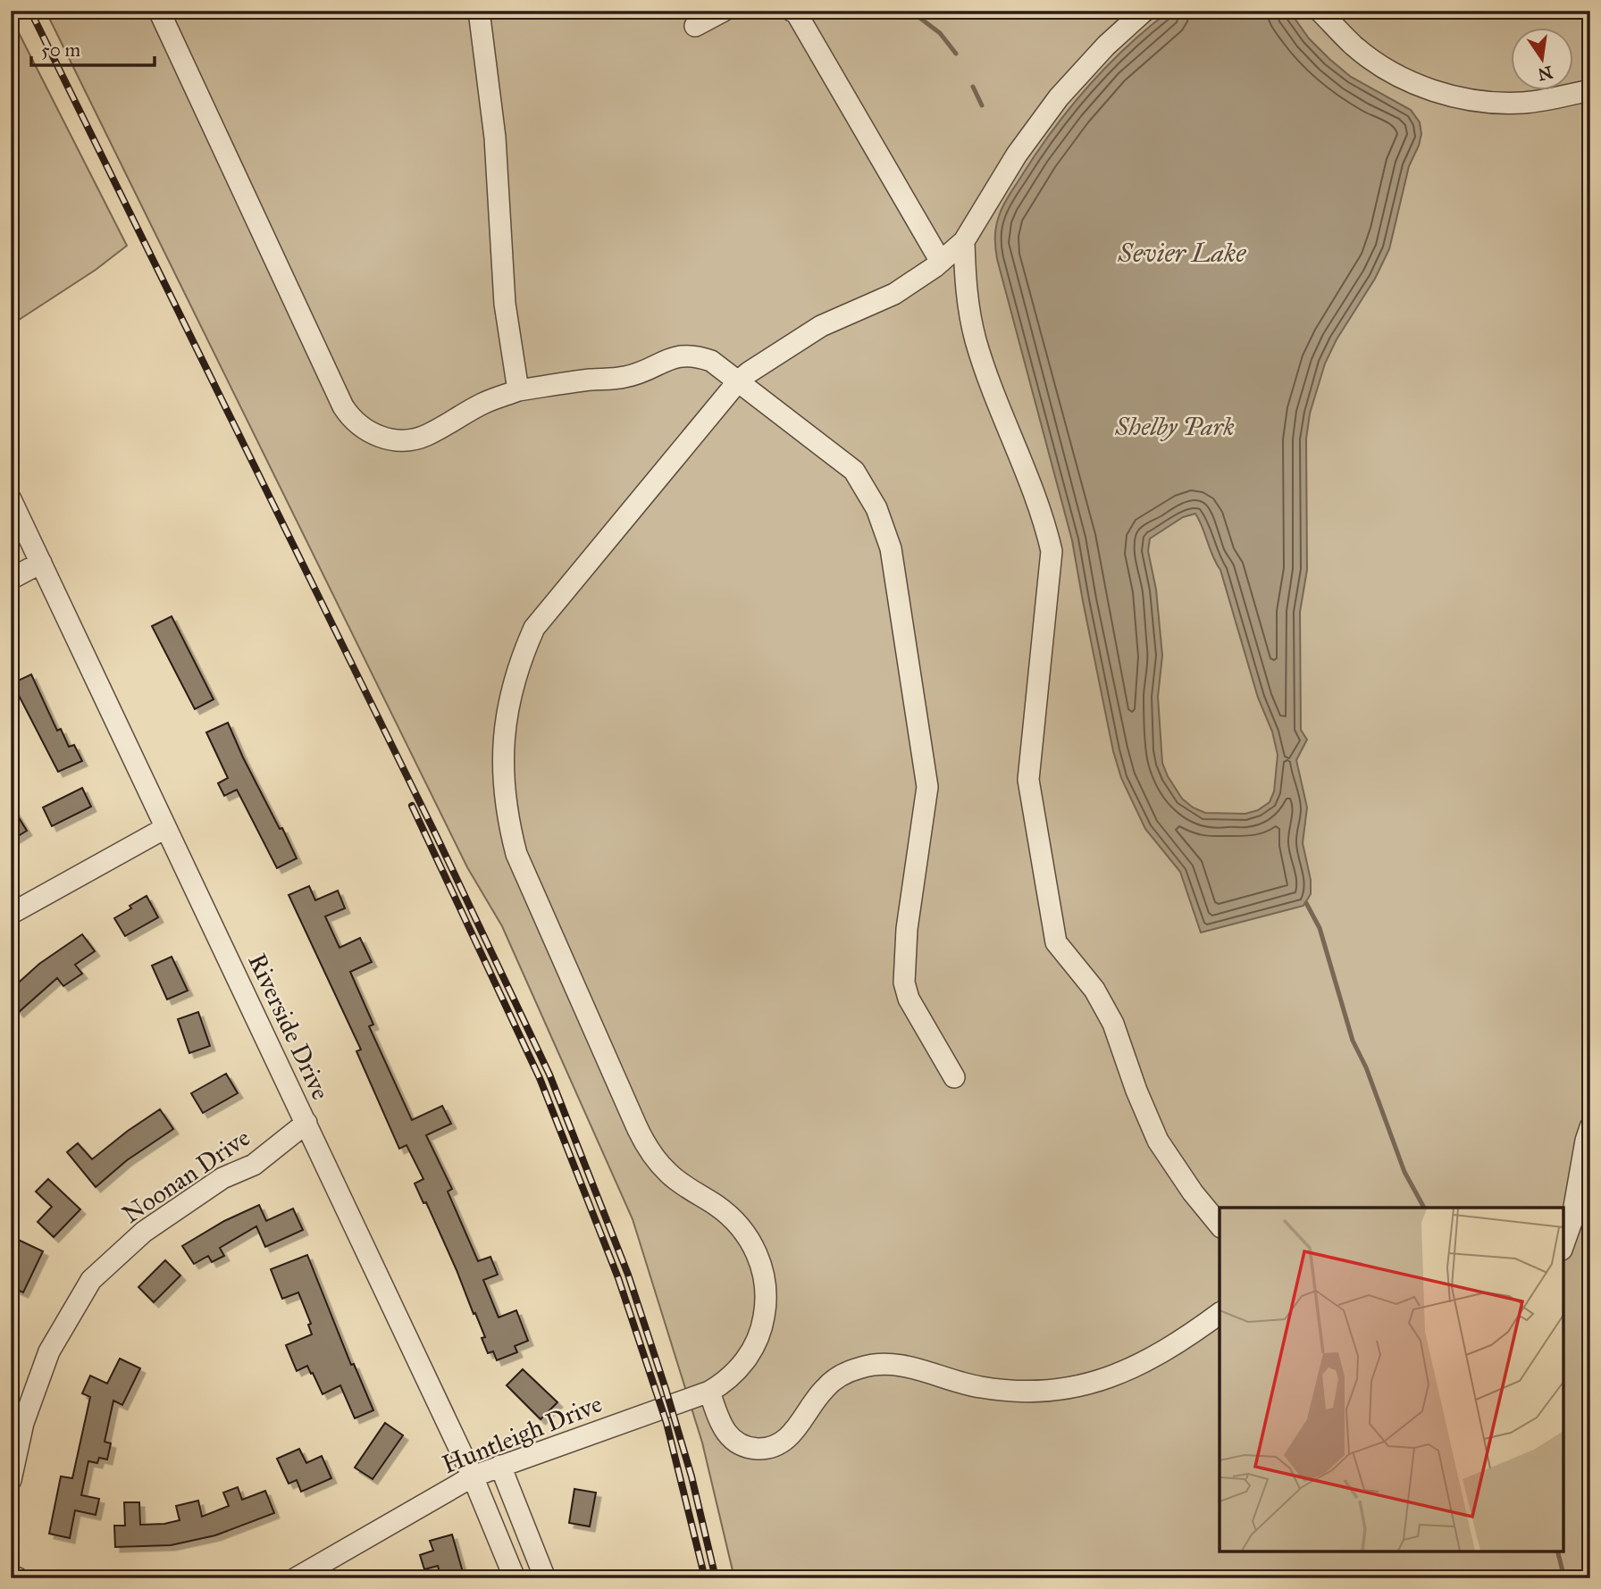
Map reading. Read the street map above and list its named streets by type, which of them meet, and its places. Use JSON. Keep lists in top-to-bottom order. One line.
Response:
{"streets":{"street":["Riverside Drive","Noonan Drive","Huntleigh Drive"]},"crossings":[["Riverside Drive","Noonan Drive"],["Riverside Drive","Huntleigh Drive"]],"water":["Sevier Lake"],"parks":["Shelby Park"],"scale_bar":"50 m","north":"bottom"}
